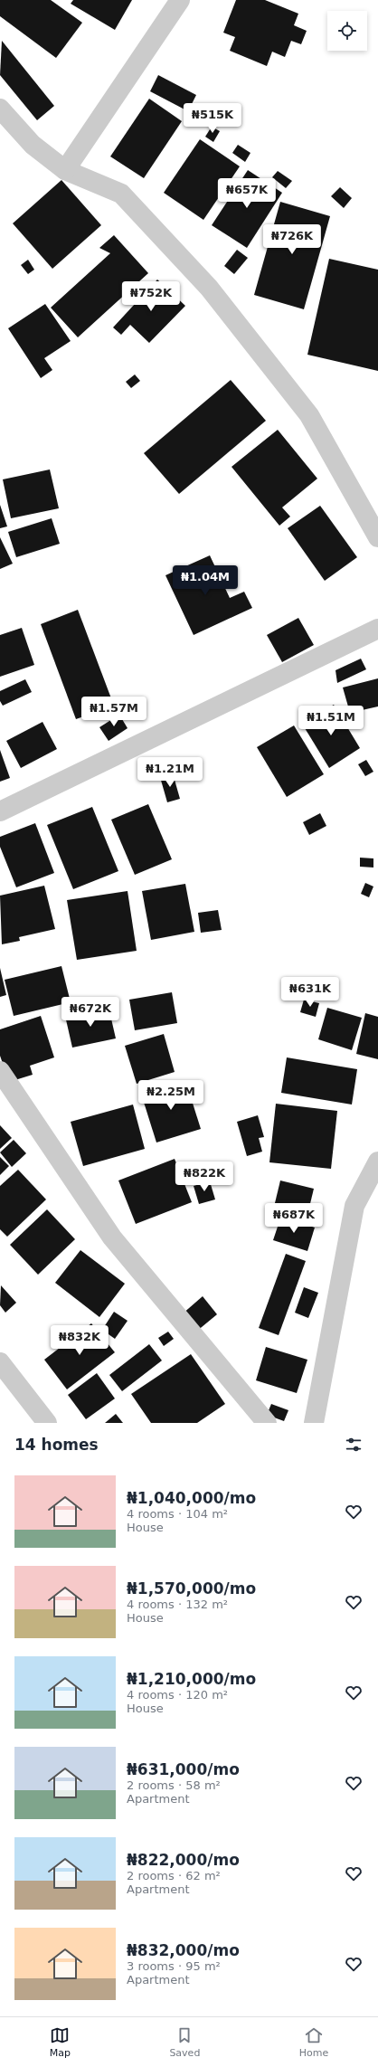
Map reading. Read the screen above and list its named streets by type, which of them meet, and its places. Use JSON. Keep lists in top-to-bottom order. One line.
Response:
{"page":{"price":["₦515K","₦657K","₦726K","₦752K","₦1.04M","₦1.57M","₦1.51M","₦1.21M","₦631K","₦672K","₦2.25M","₦822K","₦687K","₦832K"],"heading":"14 homes","list":[{"name":"₦1,040,000/mo","note":"4 rooms · 104 m² · House"},{"name":"₦1,570,000/mo","note":"4 rooms · 132 m² · House"},{"name":"₦1,210,000/mo","note":"4 rooms · 120 m² · House"},{"name":"₦631,000/mo","note":"2 rooms · 58 m² · Apartment"},{"name":"₦822,000/mo","note":"2 rooms · 62 m² · Apartment"},{"name":"₦832,000/mo","note":"3 rooms · 95 m² · Apartment"}],"tabs":["Map","Saved","Home"]}}
